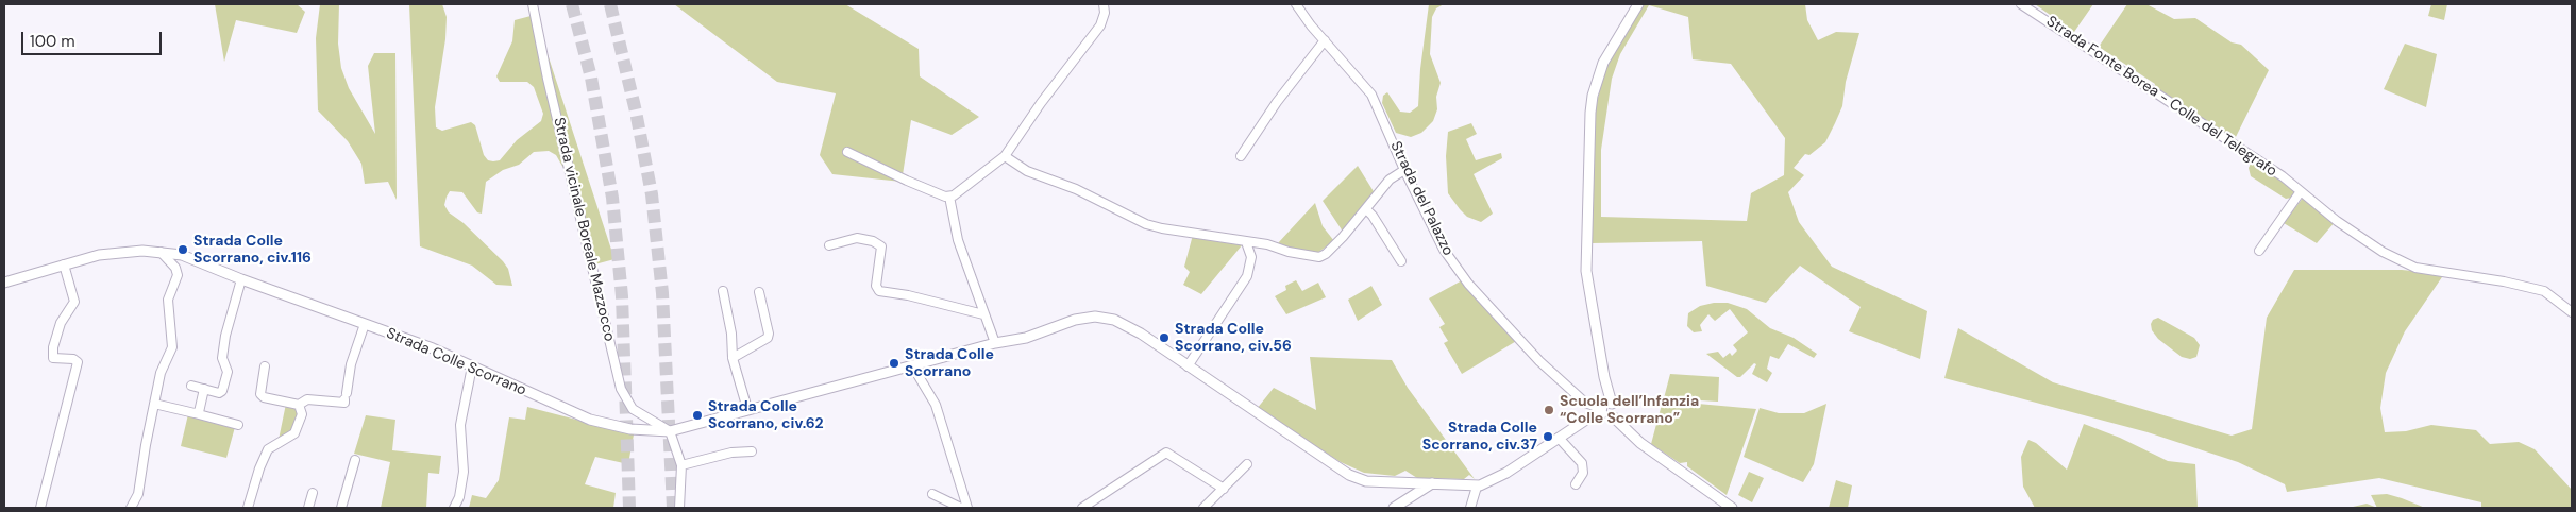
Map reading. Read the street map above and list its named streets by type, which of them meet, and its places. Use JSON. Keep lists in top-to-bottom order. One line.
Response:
{"streets":{"street":["Strada Fonte Borea - Colle del Telegrafo","Strada del Palazzo","Strada vicinale Boreale Mazzocco","Strada Colle Scorrano"]},"crossings":[["Strada del Palazzo","Strada Colle Scorrano"],["Strada vicinale Boreale Mazzocco","Strada Colle Scorrano"]],"places":["Strada Colle Scorrano, civ.116","Strada Colle Scorrano, civ.56","Strada Colle Scorrano","Scuola dell’Infanzia “Colle Scorrano”","Strada Colle Scorrano, civ.62","Strada Colle Scorrano, civ.37"],"scale_bar":"100 m"}
